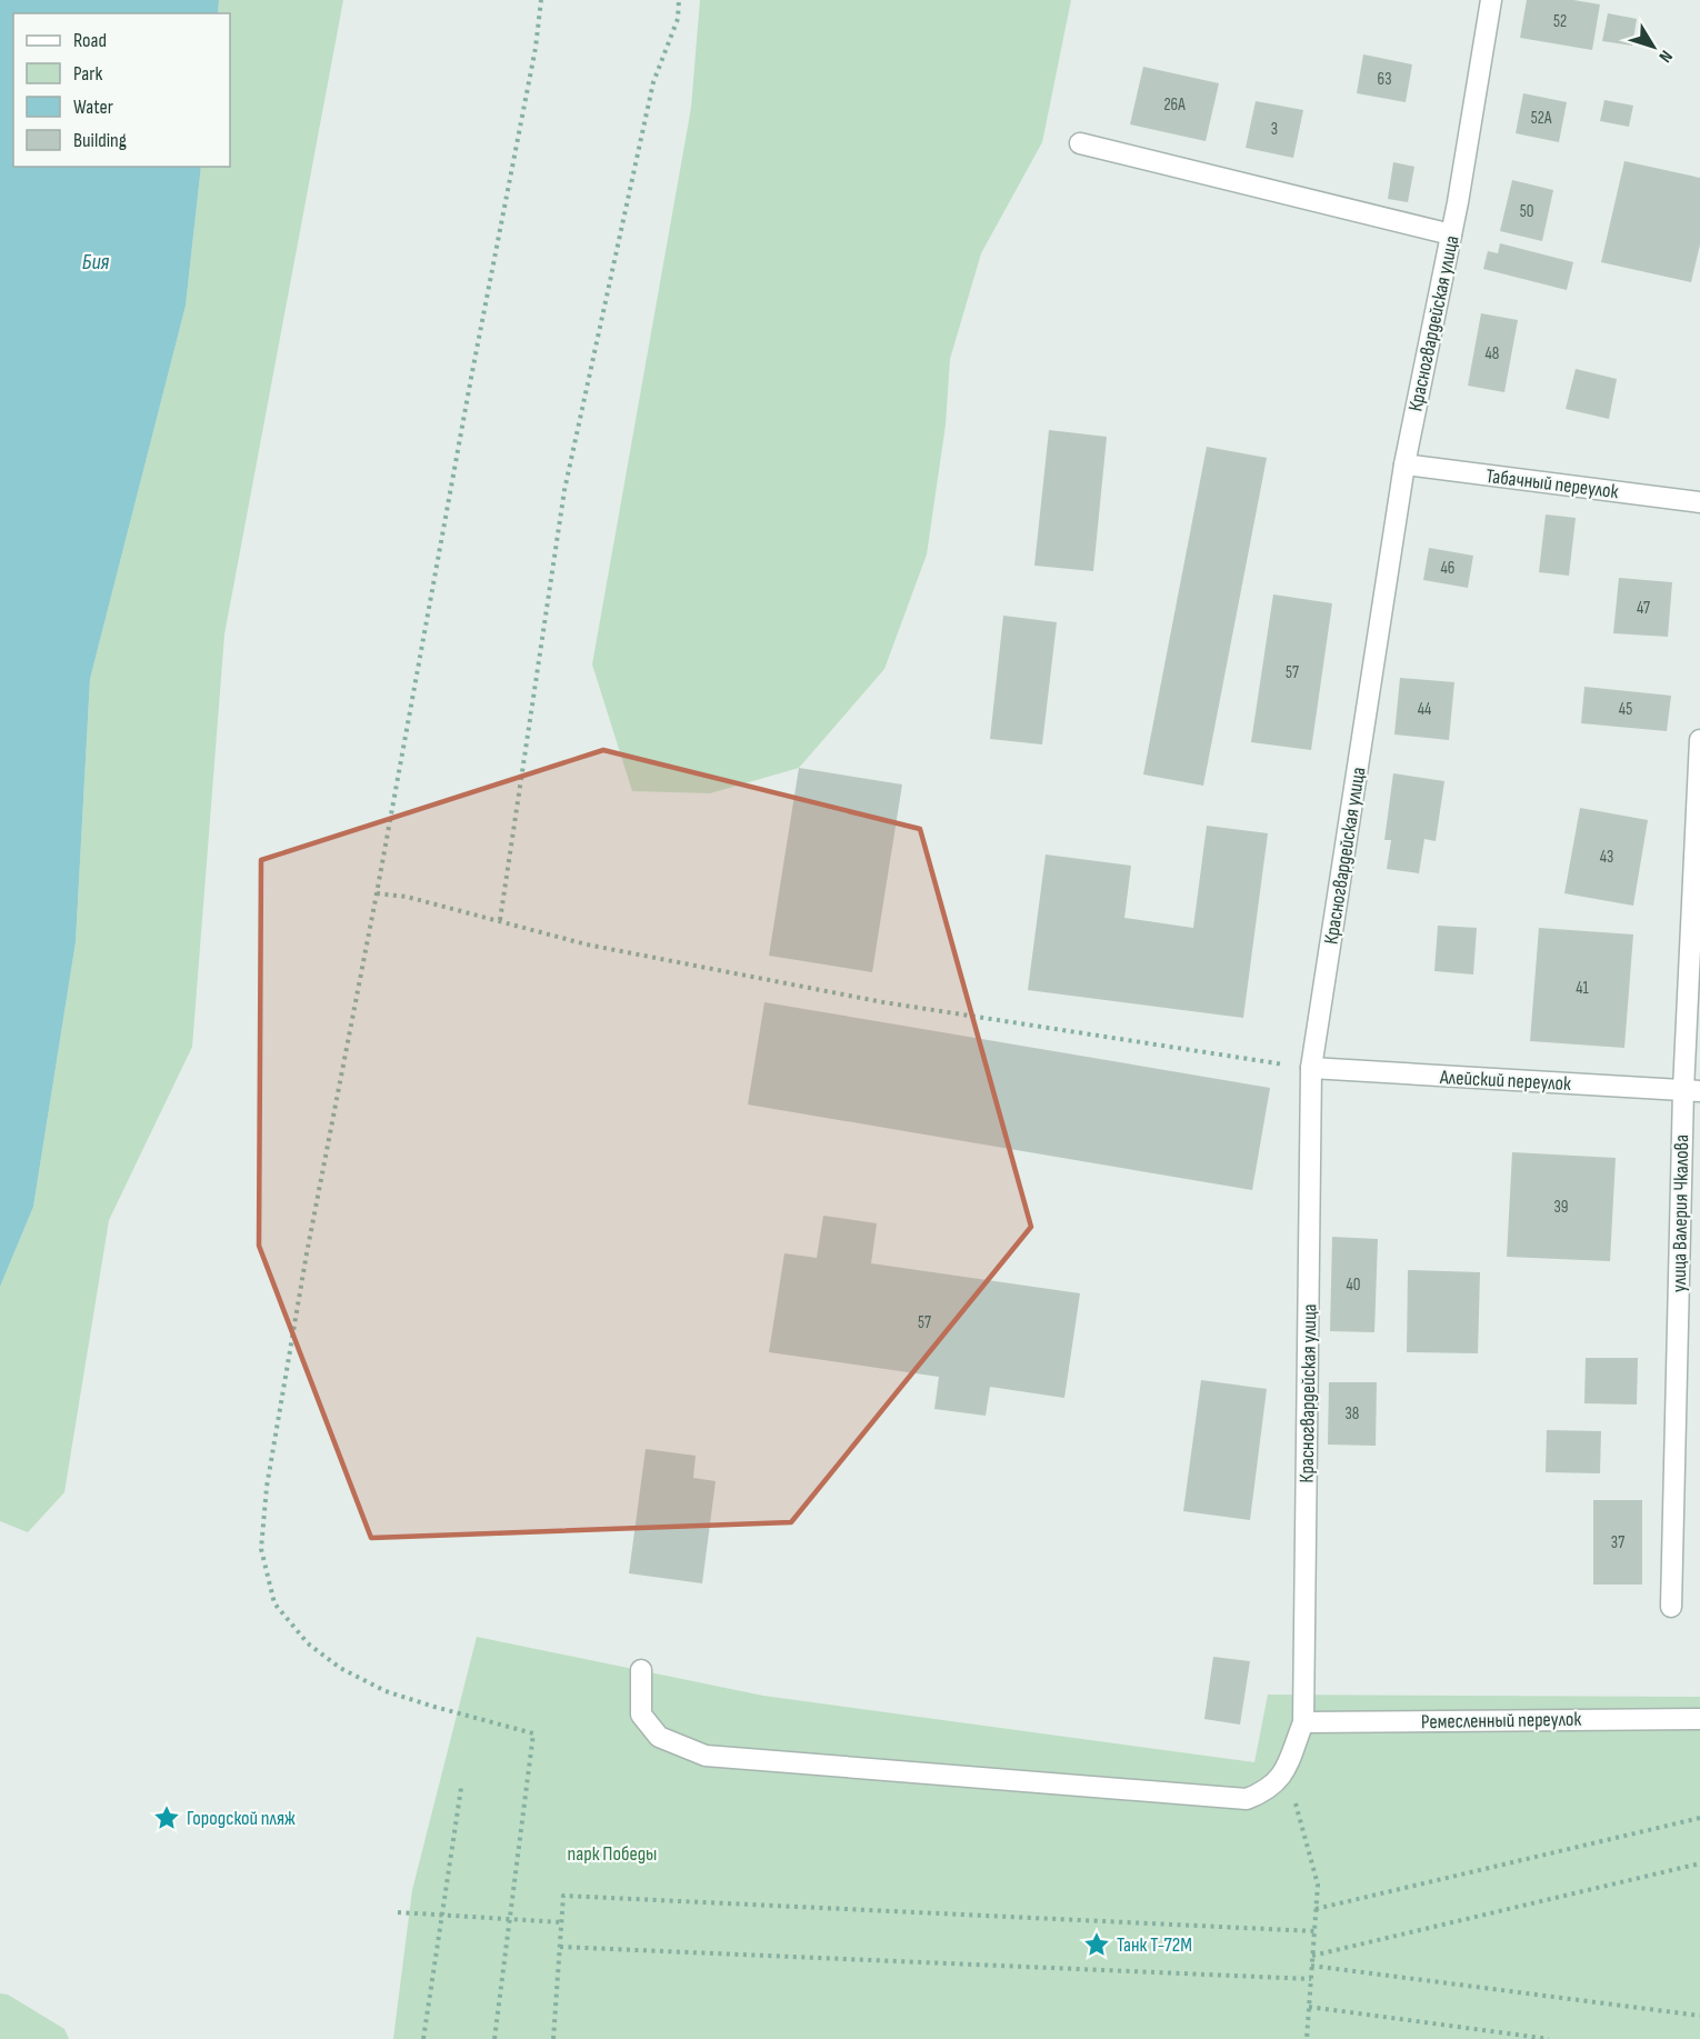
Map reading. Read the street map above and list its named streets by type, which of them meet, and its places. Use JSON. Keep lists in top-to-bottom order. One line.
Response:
{"streets":{"street":["Красногвардейская улица","Табачный переулок","Алейский переулок","улица Валерия Чкалова","Ремесленный переулок"]},"crossings":[["Красногвардейская улица","Табачный переулок"],["Красногвардейская улица","Алейский переулок"],["Красногвардейская улица","Ремесленный переулок"],["Алейский переулок","улица Валерия Чкалова"]],"water":["Бия"],"parks":["парк Победы"],"places":{"place":["Городской пляж","Танк Т-72М"]},"house_numbers":["52","63","26А","52А","3","50","48","46","47","57","44","45","43","41","39","40","57","38","37"],"legend":["Road","Park","Water","Building"],"north":"bottom right"}
